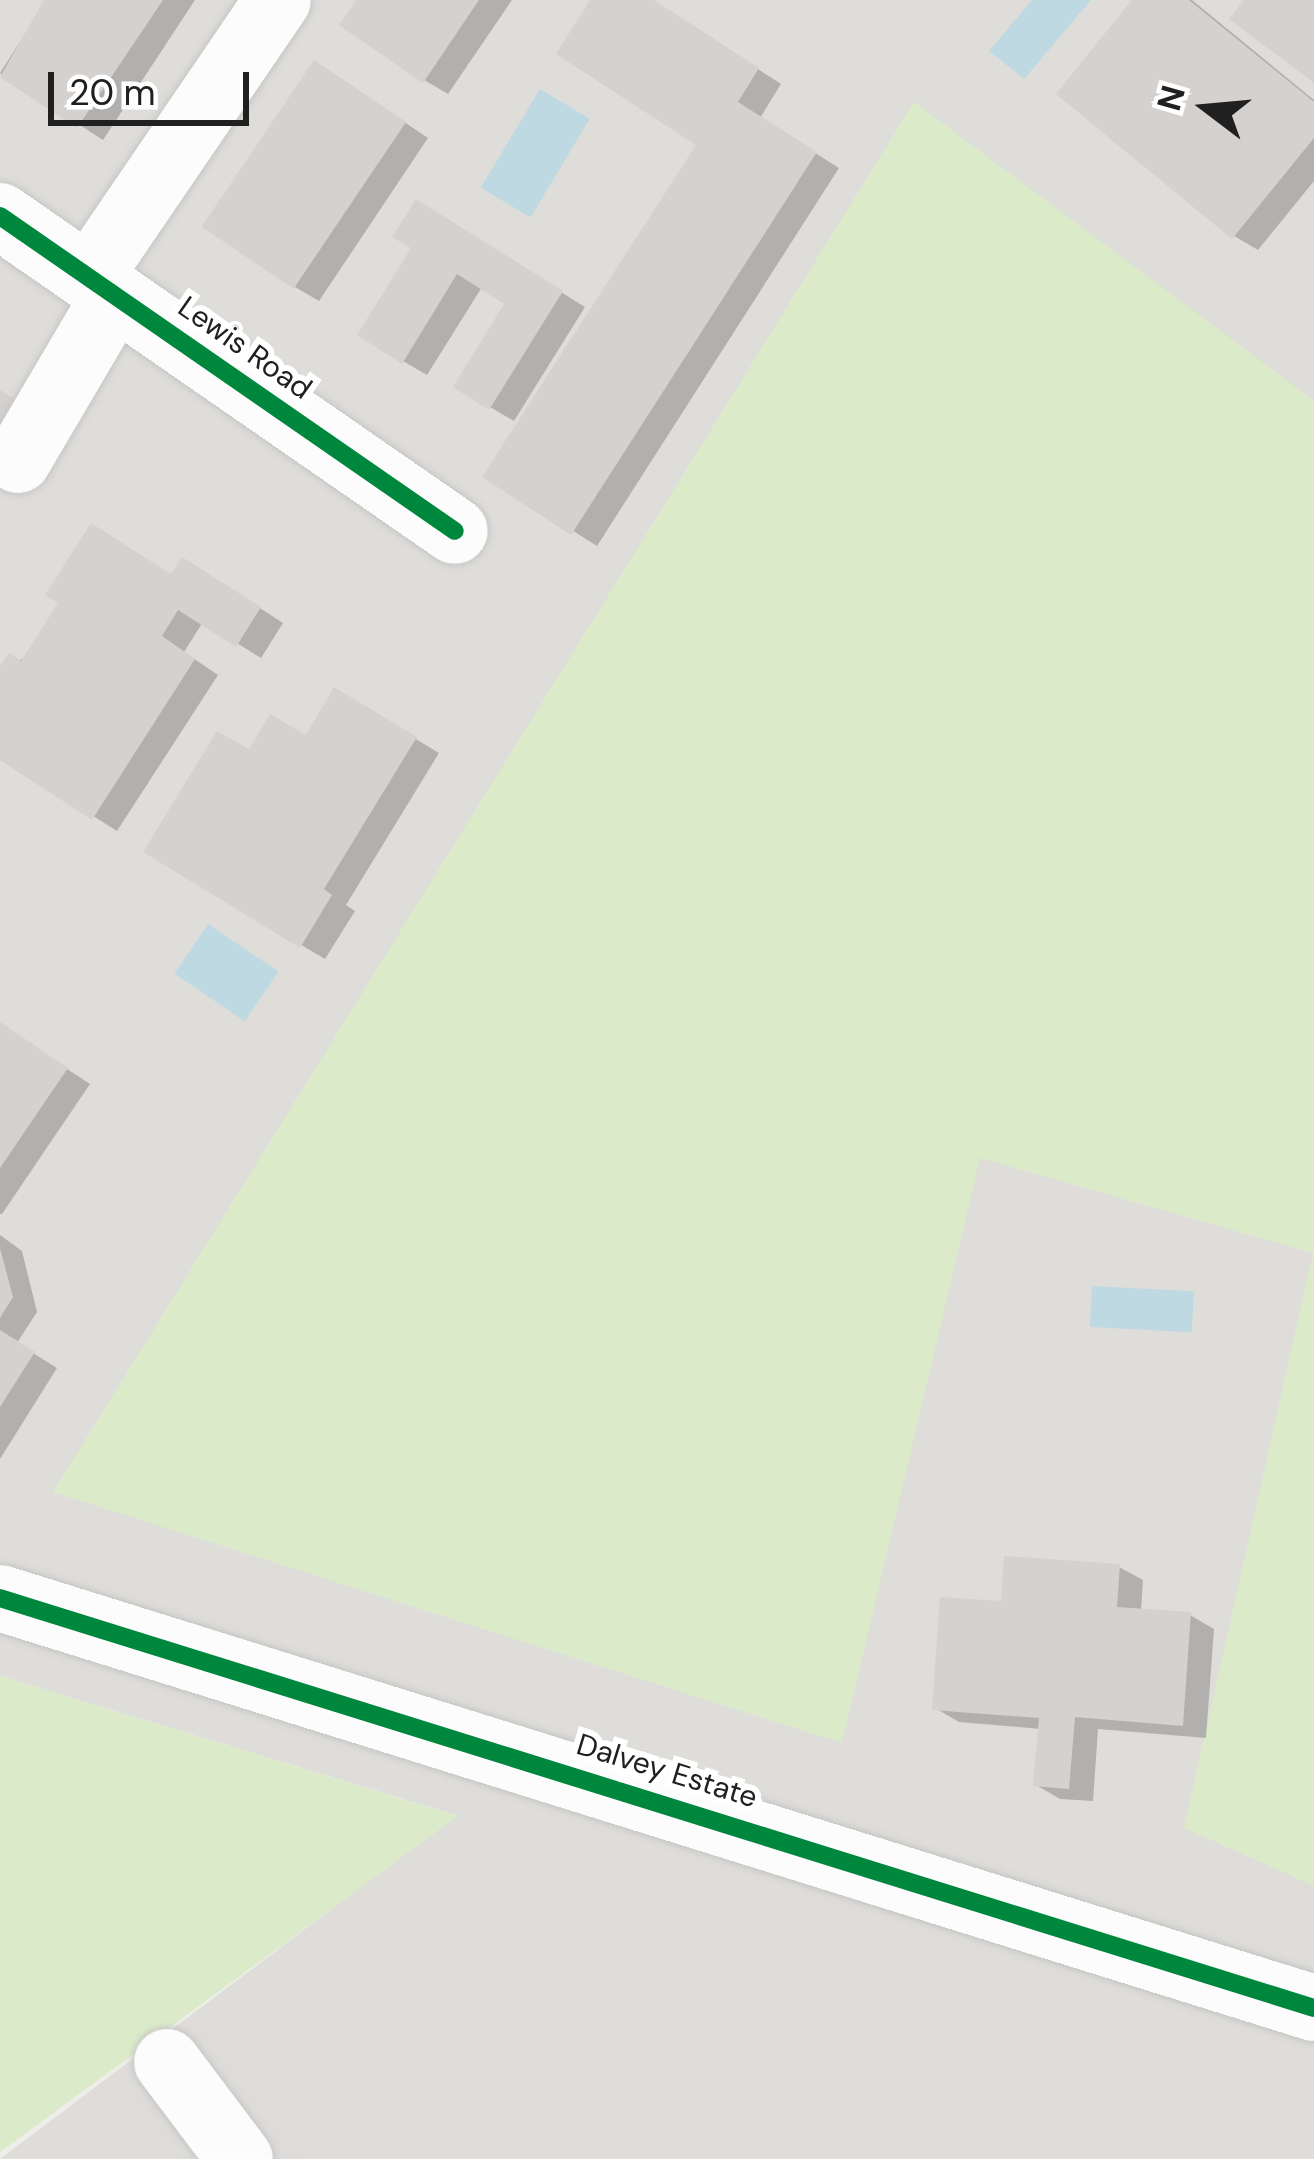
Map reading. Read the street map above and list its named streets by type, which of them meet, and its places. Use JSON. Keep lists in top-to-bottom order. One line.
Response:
{"streets":{"street":["Lewis Road","Dalvey Estate"]},"scale_bar":"20 m","north":"left"}
